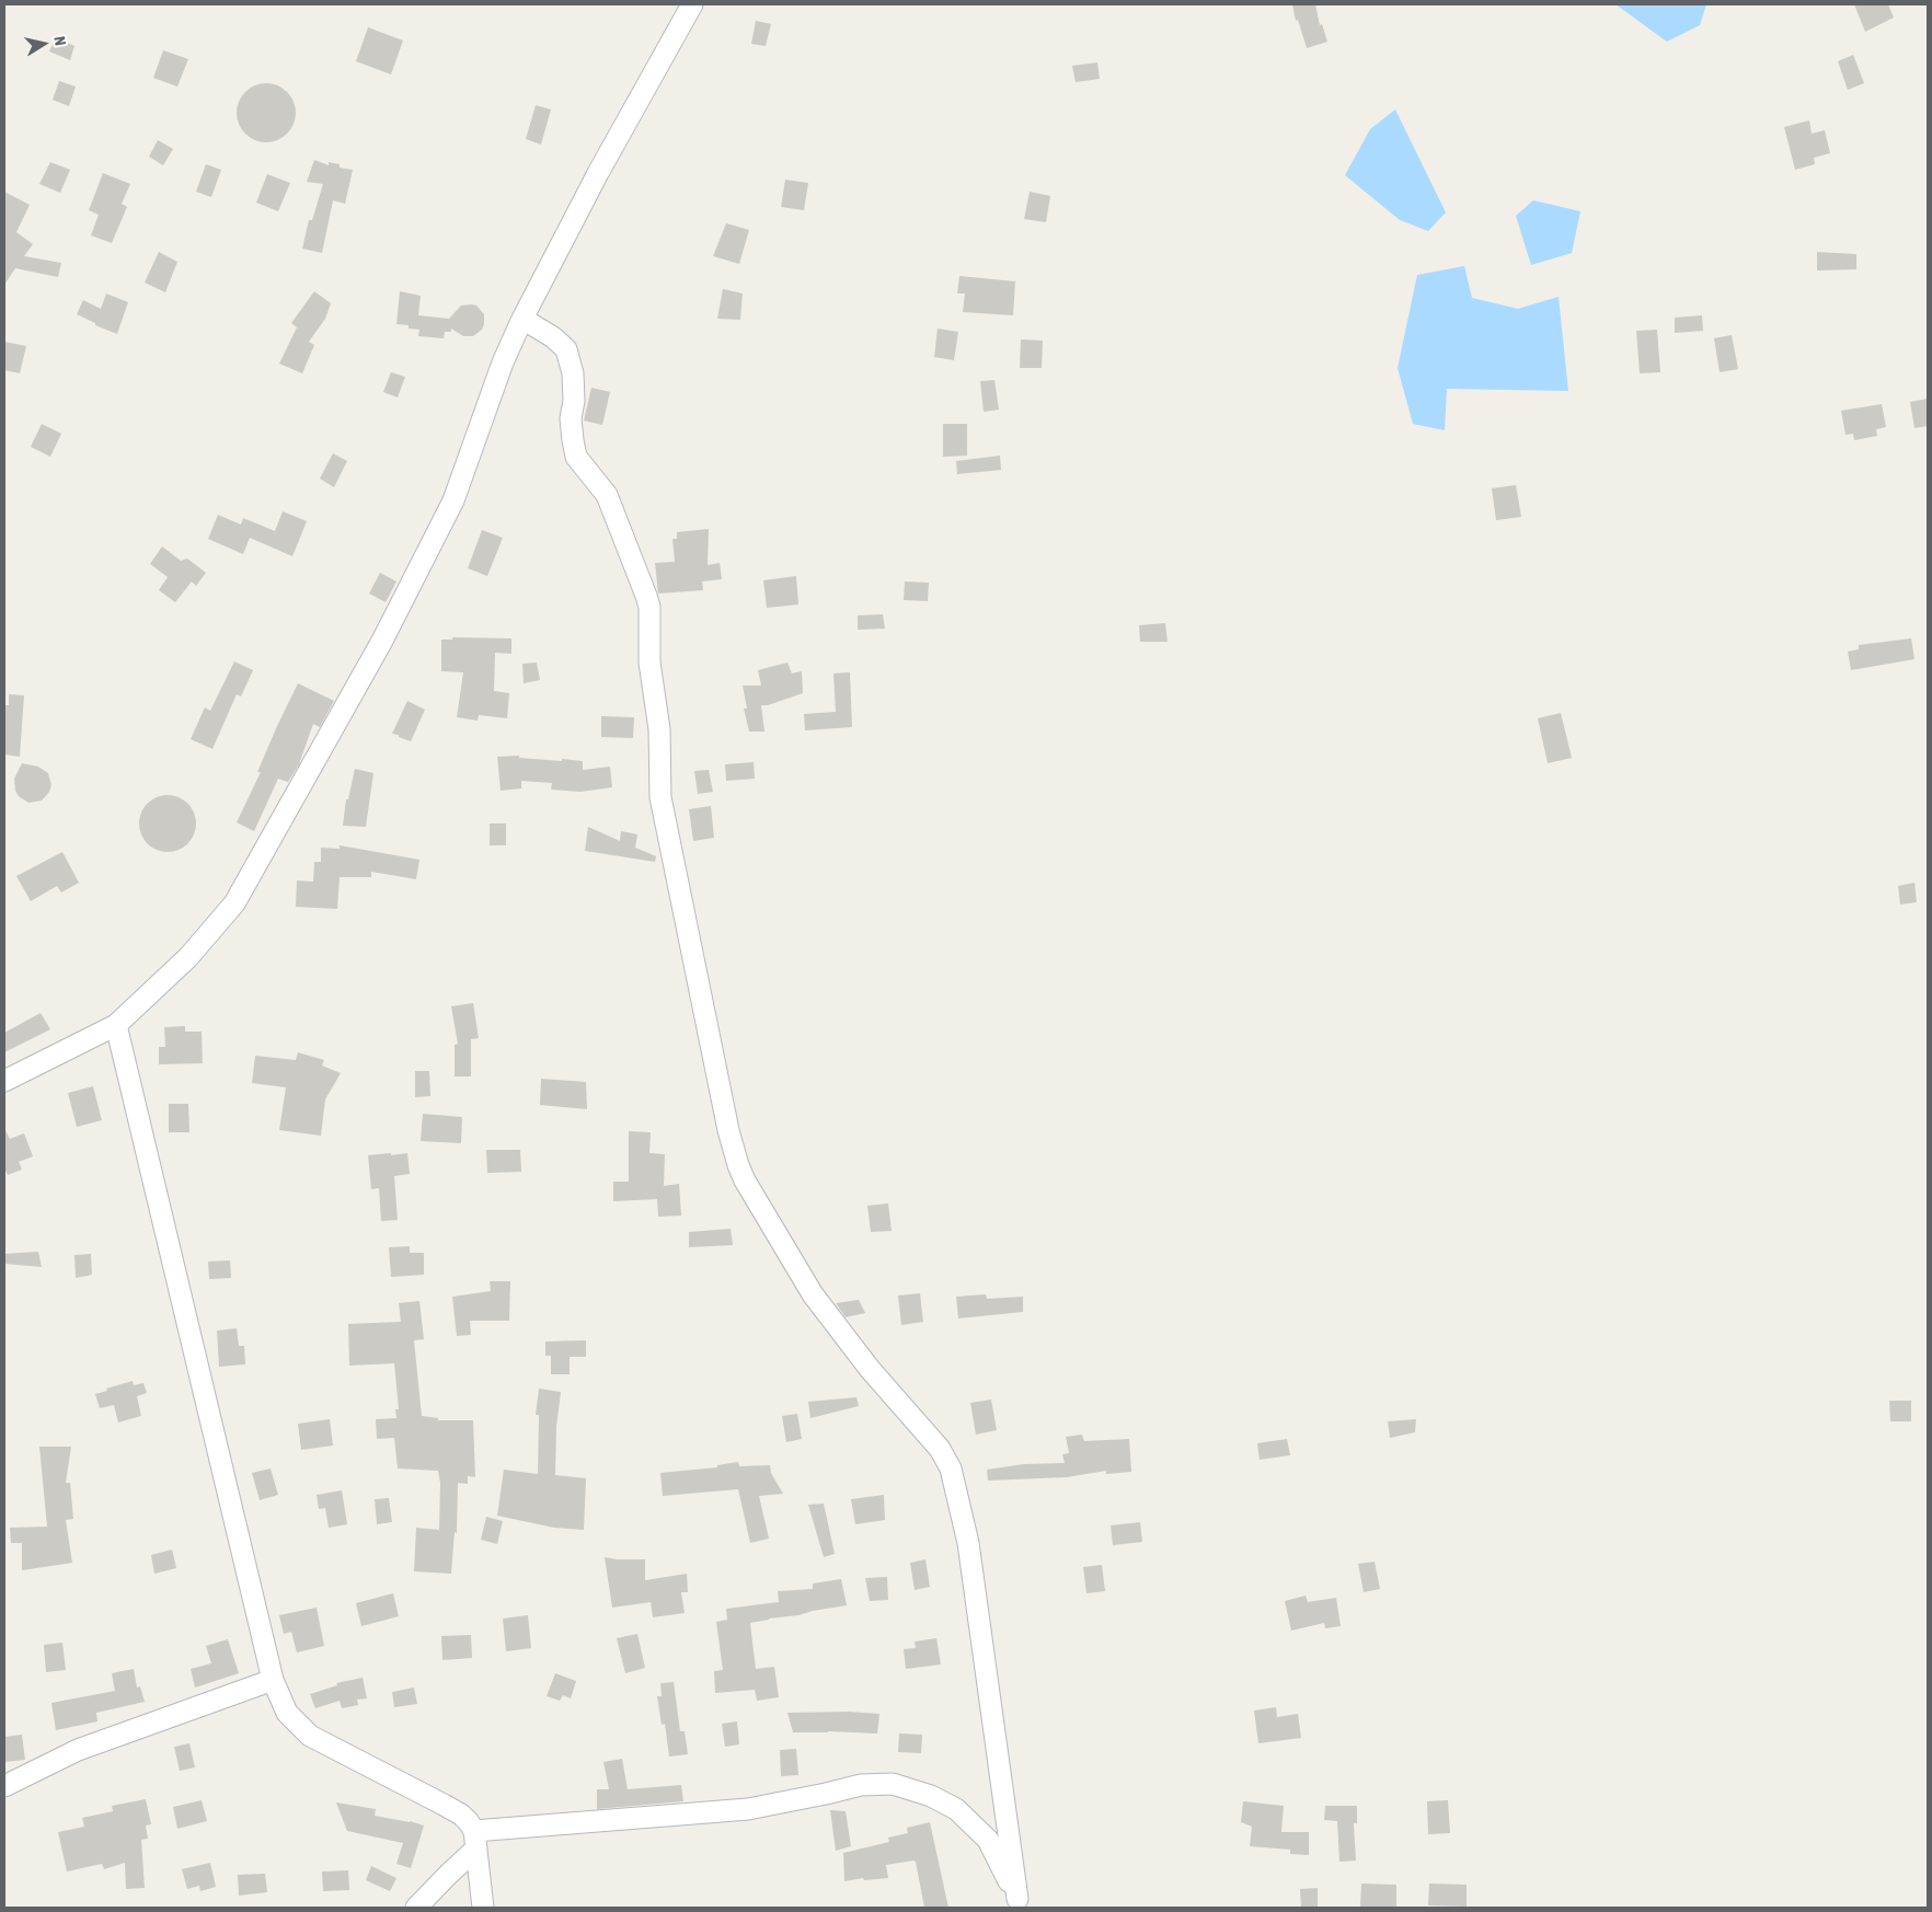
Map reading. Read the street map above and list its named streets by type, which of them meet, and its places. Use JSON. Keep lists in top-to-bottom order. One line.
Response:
{"north":"right"}
